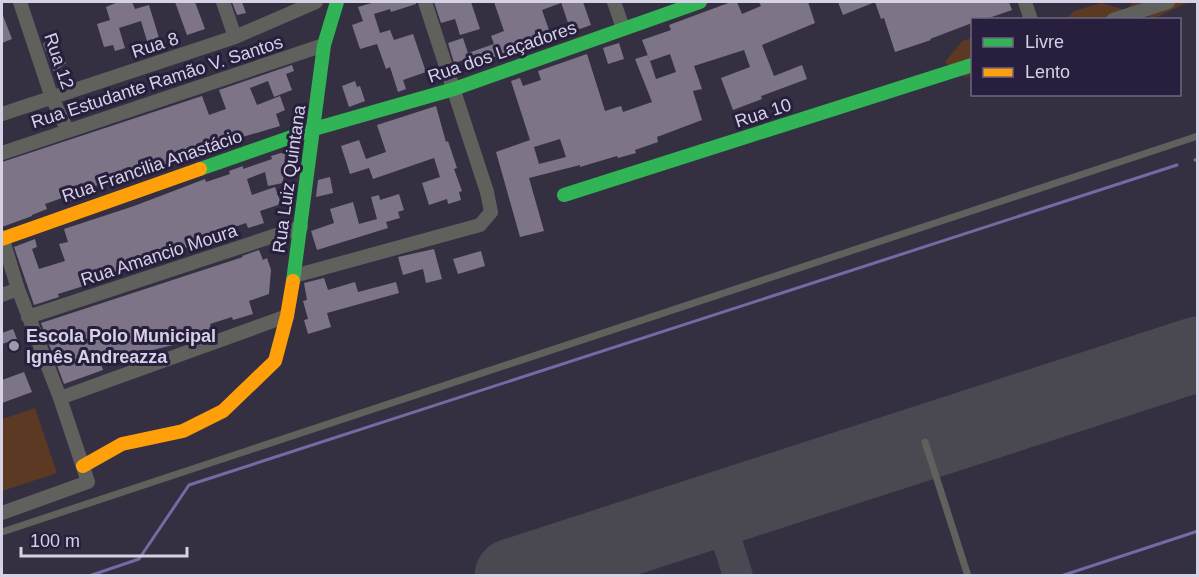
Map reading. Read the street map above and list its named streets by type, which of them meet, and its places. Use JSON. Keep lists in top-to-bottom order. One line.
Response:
{"streets":{"street":["Rua 8","Rua dos Laçadores","Rua 12","Rua Estudante Ramão V. Santos","Rua 10","Rua Francilia Anastácio","Rua Luiz Quintana","Rua Amancio Moura"]},"crossings":[["Rua 8","Rua 12"],["Rua dos Laçadores","Rua Francilia Anastácio"],["Rua dos Laçadores","Rua Luiz Quintana"],["Rua 12","Rua Estudante Ramão V. Santos"],["Rua Estudante Ramão V. Santos","Rua Luiz Quintana"],["Rua Francilia Anastácio","Rua Luiz Quintana"],["Rua Luiz Quintana","Rua Amancio Moura"]],"places":["Escola Polo Municipal Ignês Andreazza"],"legend":["Livre","Lento"],"scale_bar":"100 m"}
